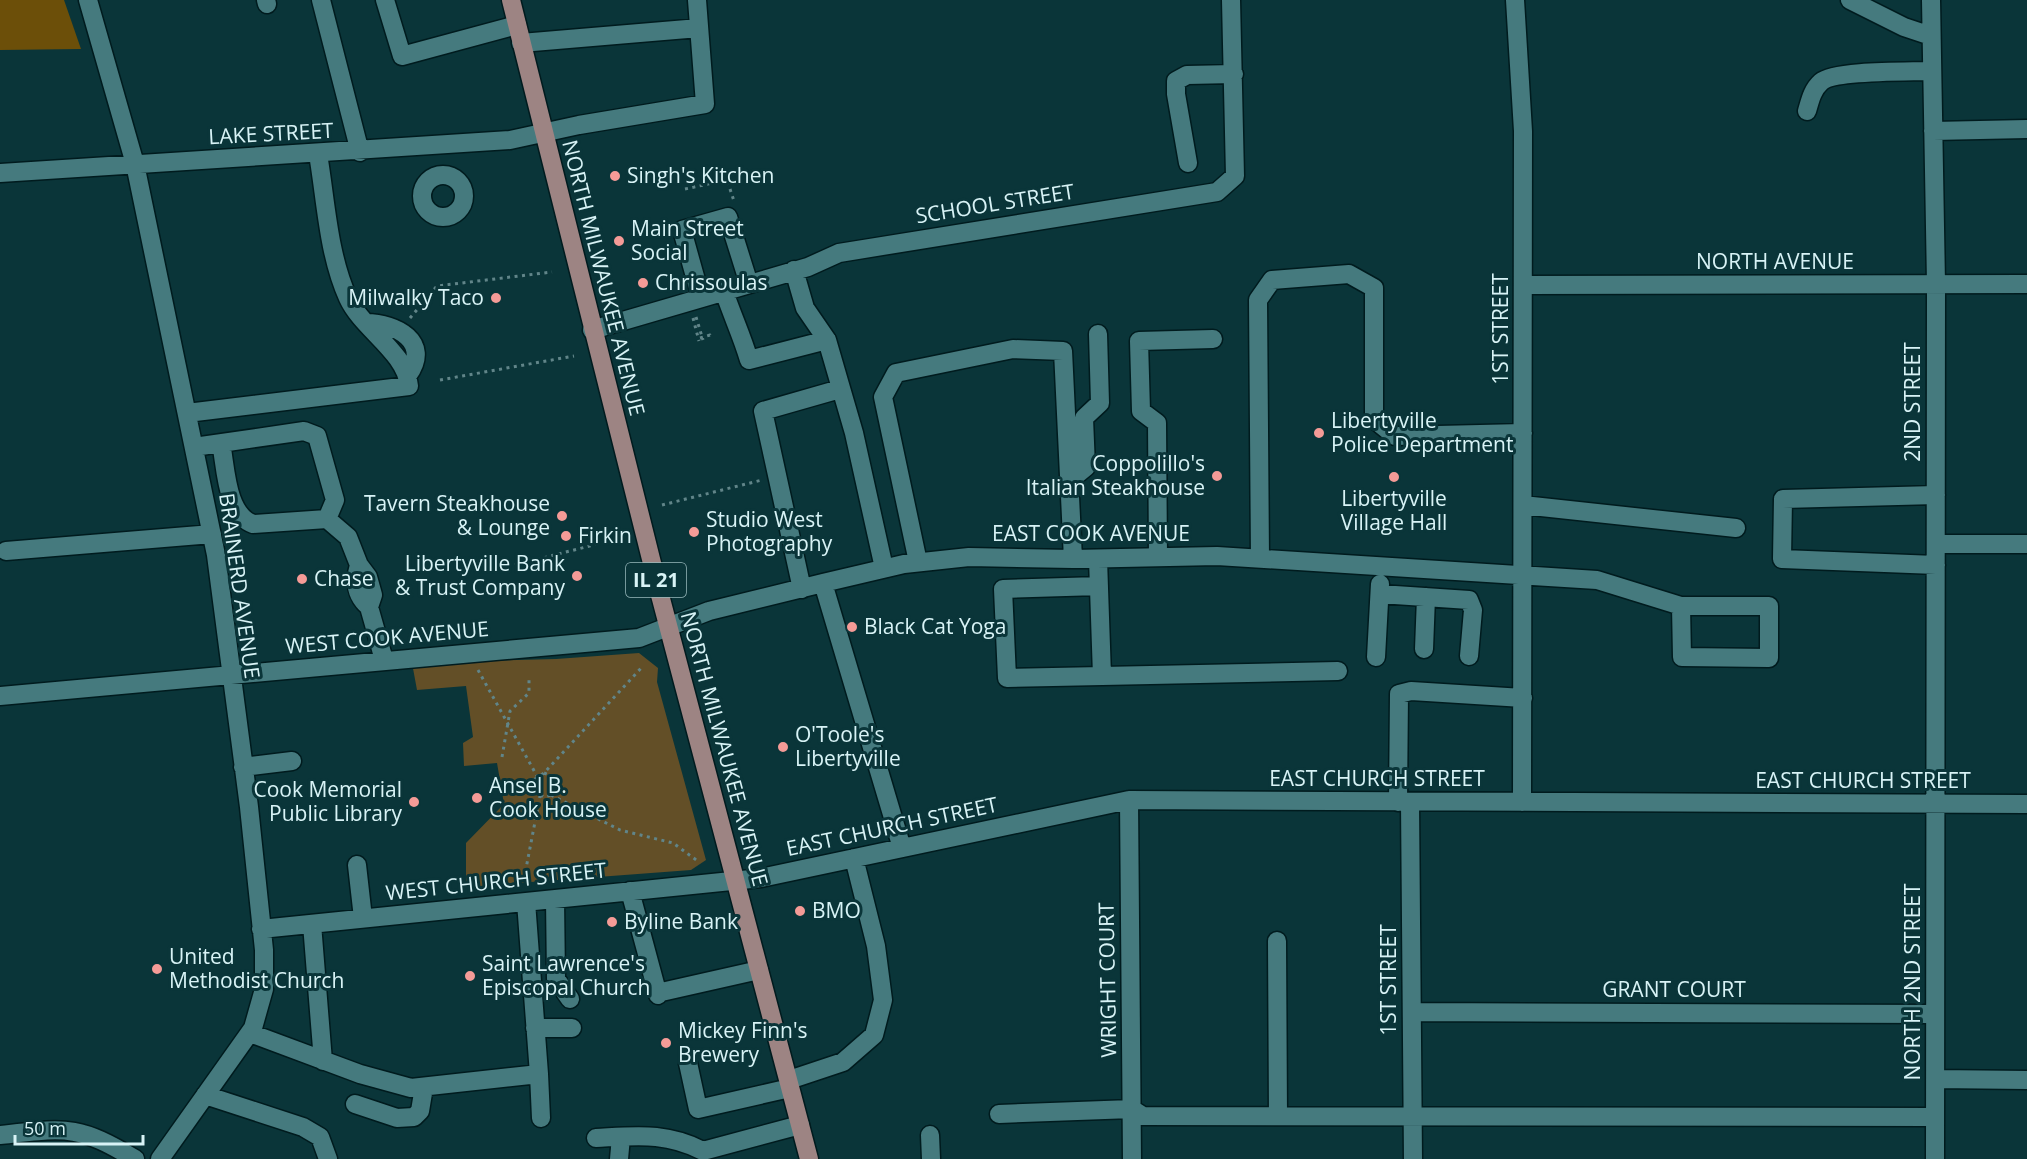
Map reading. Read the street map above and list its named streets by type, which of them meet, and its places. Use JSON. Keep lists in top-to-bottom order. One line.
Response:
{"streets":{"main road":["NORTH MILWAUKEE AVENUE","IL 21"],"street":["LAKE STREET","SCHOOL STREET","NORTH AVENUE","1ST STREET","2ND STREET","EAST COOK AVENUE","BRAINERD AVENUE","WEST COOK AVENUE","EAST CHURCH STREET","WEST CHURCH STREET","WRIGHT COURT","NORTH 2ND STREET","GRANT COURT"]},"crossings":[["LAKE STREET","NORTH MILWAUKEE AVENUE"],["LAKE STREET","BRAINERD AVENUE"],["SCHOOL STREET","NORTH MILWAUKEE AVENUE"],["NORTH AVENUE","1ST STREET"],["NORTH AVENUE","2ND STREET"],["NORTH MILWAUKEE AVENUE","EAST COOK AVENUE"],["NORTH MILWAUKEE AVENUE","WEST COOK AVENUE"],["NORTH MILWAUKEE AVENUE","EAST CHURCH STREET"],["NORTH MILWAUKEE AVENUE","WEST CHURCH STREET"],["1ST STREET","EAST COOK AVENUE"],["1ST STREET","EAST CHURCH STREET"],["1ST STREET","GRANT COURT"],["2ND STREET","EAST CHURCH STREET"],["2ND STREET","NORTH 2ND STREET"],["EAST COOK AVENUE","WEST COOK AVENUE"],["BRAINERD AVENUE","WEST COOK AVENUE"],["BRAINERD AVENUE","WEST CHURCH STREET"],["EAST CHURCH STREET","WEST CHURCH STREET"],["EAST CHURCH STREET","WRIGHT COURT"],["EAST CHURCH STREET","NORTH 2ND STREET"],["NORTH 2ND STREET","GRANT COURT"]],"places":["Singh's Kitchen","Main Street Social","Chrissoulas","Milwalky Taco","Libertyville Police Department","Coppolillo's Italian Steakhouse","Libertyville Village Hall","Tavern Steakhouse & Lounge","Studio West Photography","Firkin","Libertyville Bank & Trust Company","Chase","Black Cat Yoga","O'Toole's Libertyville","Ansel B. Cook House","Cook Memorial Public Library","BMO","Byline Bank","United Methodist Church","Saint Lawrence's Episcopal Church","Mickey Finn's Brewery"],"scale_bar":"50 m"}
